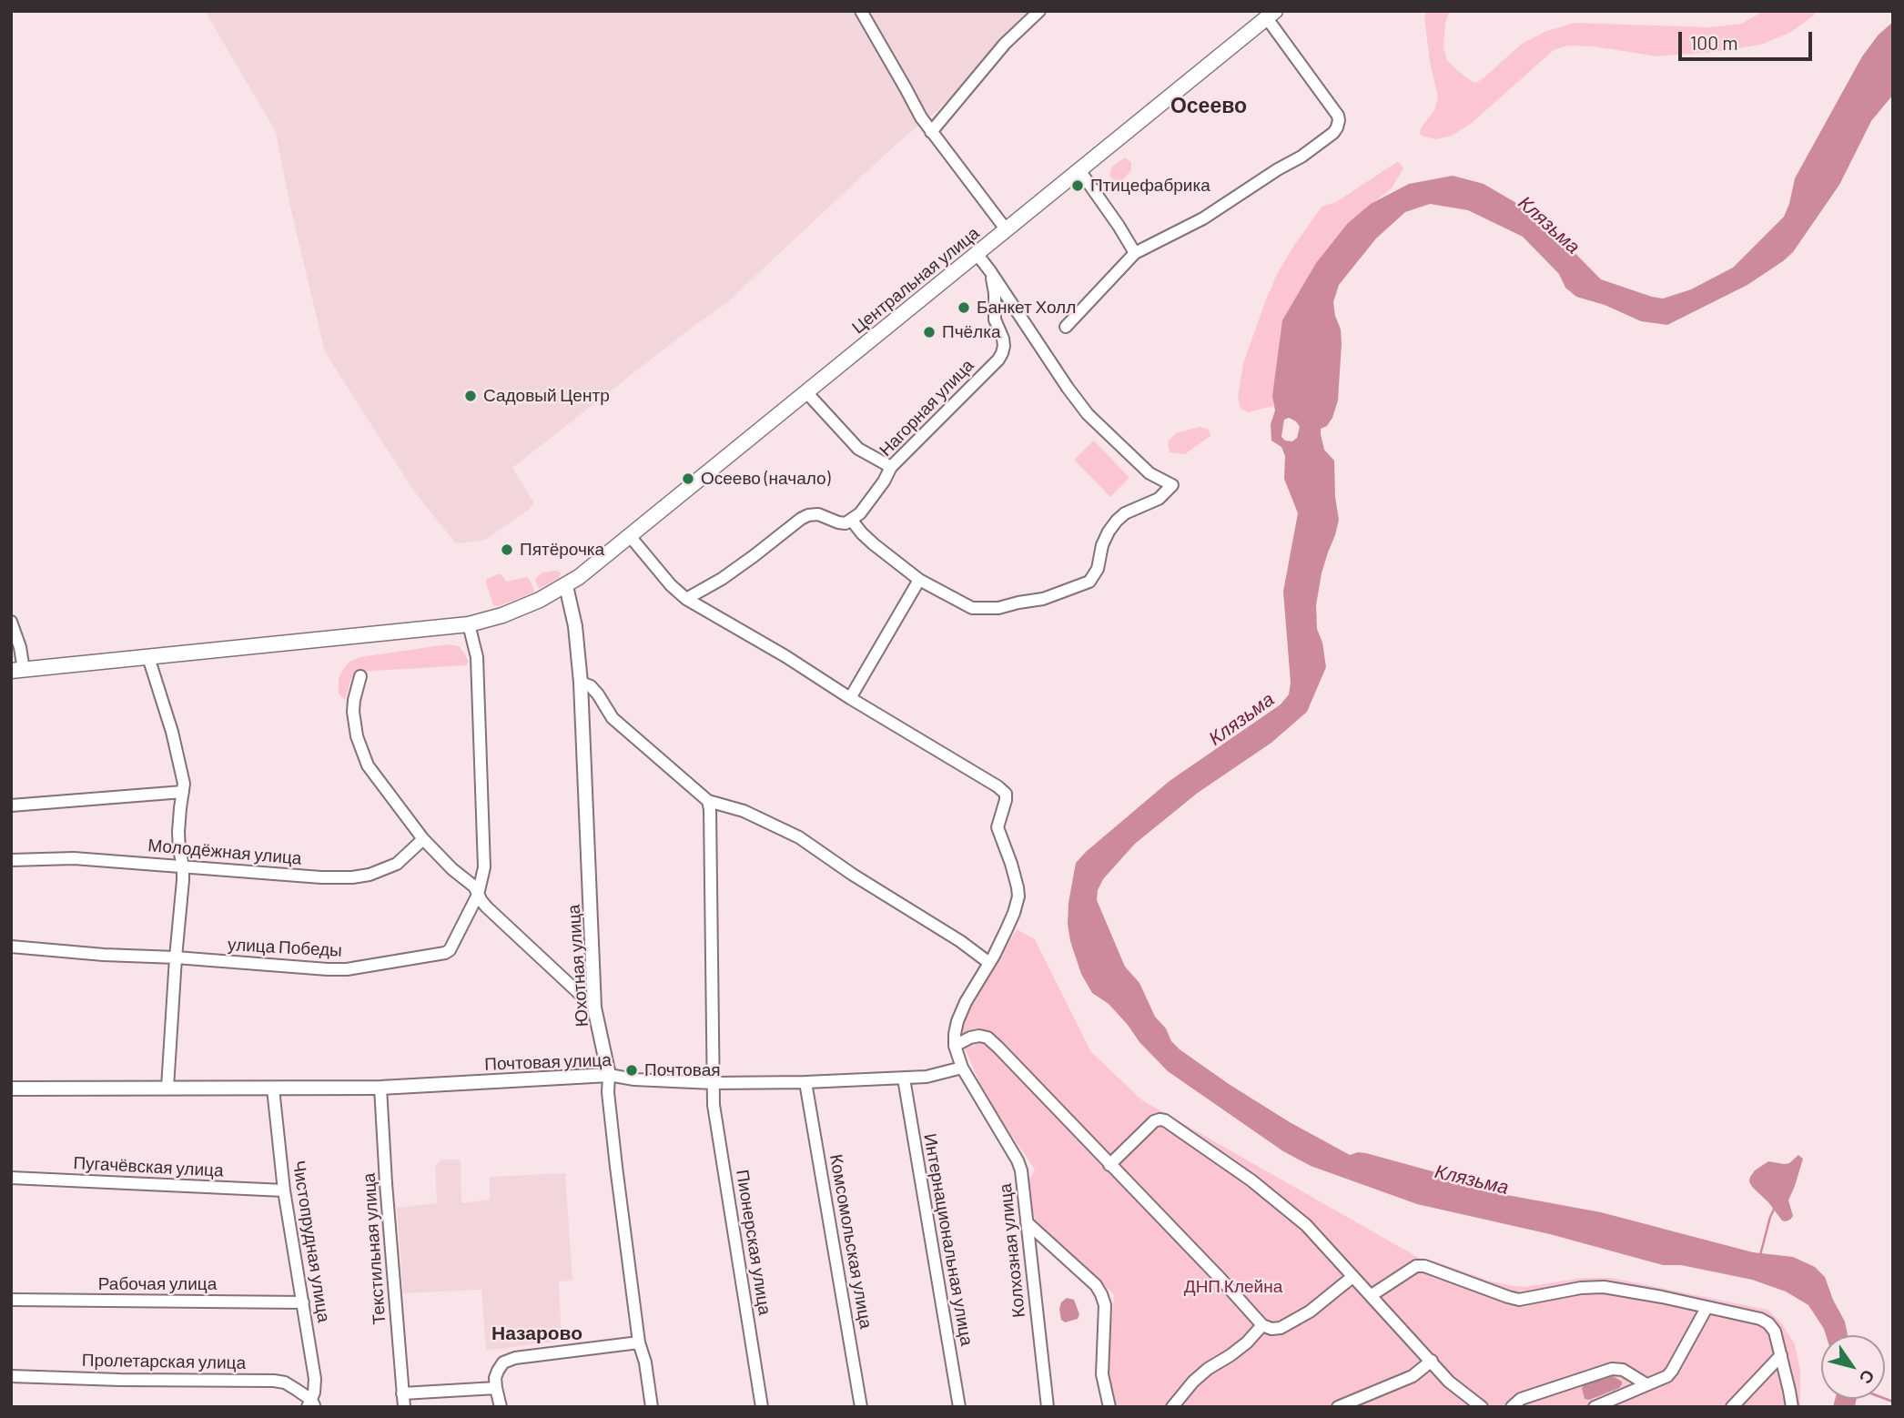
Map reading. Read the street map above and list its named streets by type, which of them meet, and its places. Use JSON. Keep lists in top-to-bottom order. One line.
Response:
{"streets":{"main road":["Центральная улица"],"street":["Нагорная улица","Молодёжная улица","улица Победы","Юхотная улица","Почтовая улица","Пугачёвская улица","Интернациональная улица","Чистопрудная улица","Комсомольская улица","Пионерская улица","Текстильная улица","Колхозная улица","Рабочая улица","Пролетарская улица"]},"crossings":[["Центральная улица","улица Победы"],["Центральная улица","Юхотная улица"],["Юхотная улица","Почтовая улица"],["Почтовая улица","Интернациональная улица"],["Почтовая улица","Чистопрудная улица"],["Почтовая улица","Комсомольская улица"],["Почтовая улица","Пионерская улица"],["Почтовая улица","Текстильная улица"],["Почтовая улица","Колхозная улица"],["Пугачёвская улица","Чистопрудная улица"],["Чистопрудная улица","Рабочая улица"],["Чистопрудная улица","Пролетарская улица"]],"districts":["Осеево","Назарово"],"water":["Клязьма"],"parks":["ДНП Клейна"],"places":["Птицефабрика","Банкет Холл","Пчёлка","Садовый Центр","Осеево (начало)","Пятёрочка","Почтовая"],"scale_bar":"100 m","north":"bottom right"}
